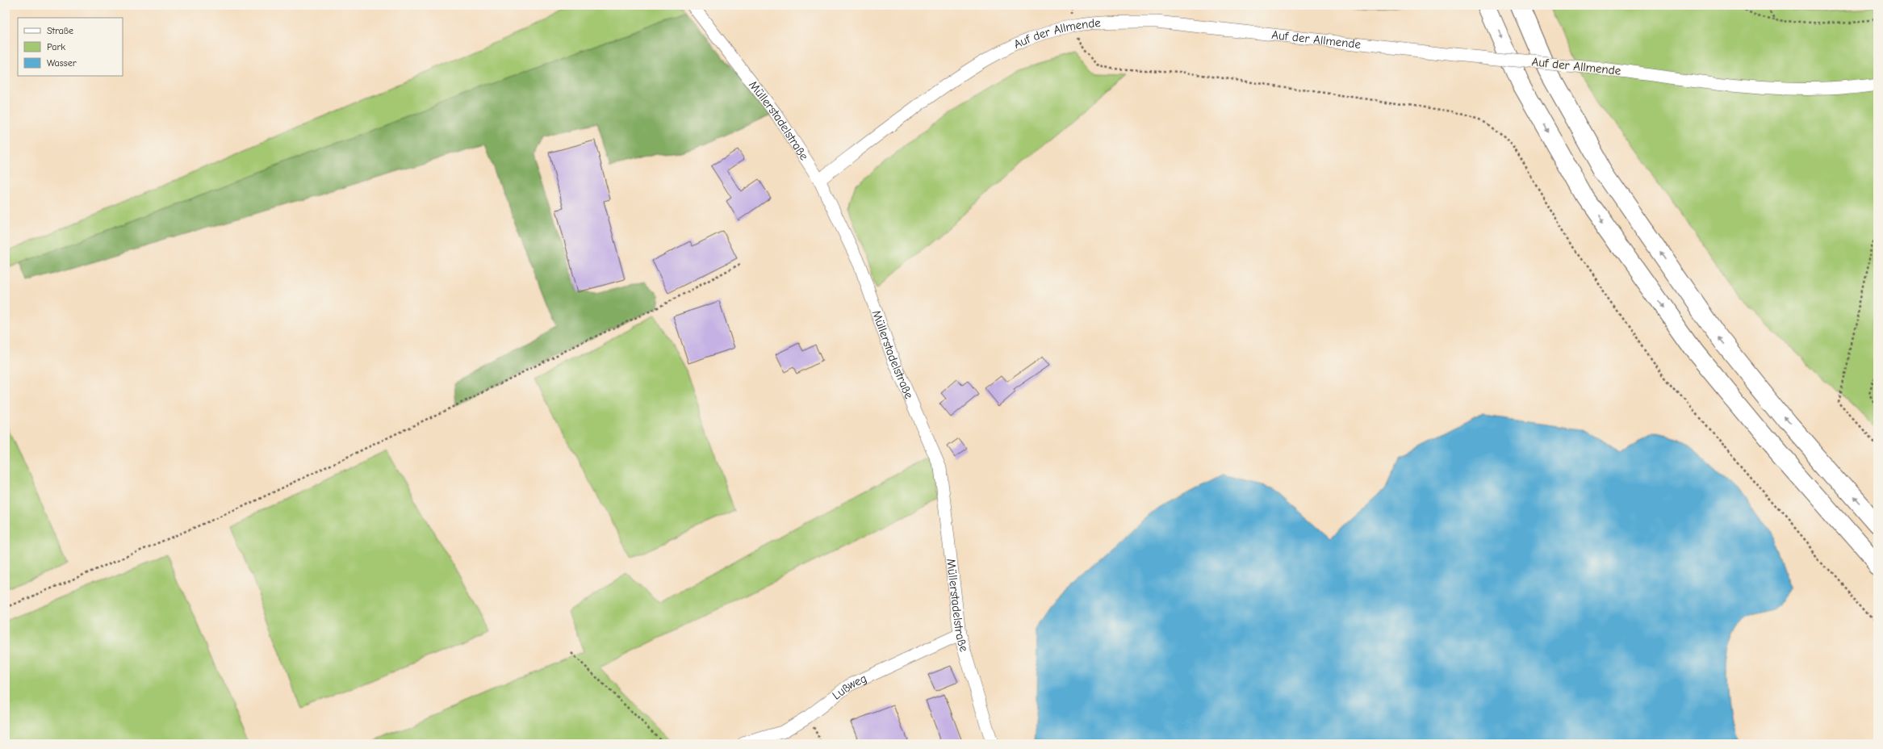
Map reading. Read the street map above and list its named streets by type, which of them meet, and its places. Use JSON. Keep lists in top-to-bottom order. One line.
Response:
{"streets":{"street":["Auf der Allmende","Müllerstadelstraße","Lußweg"]},"crossings":[["Auf der Allmende","Müllerstadelstraße"],["Müllerstadelstraße","Lußweg"]],"legend":["Straße","Park","Wasser"]}
